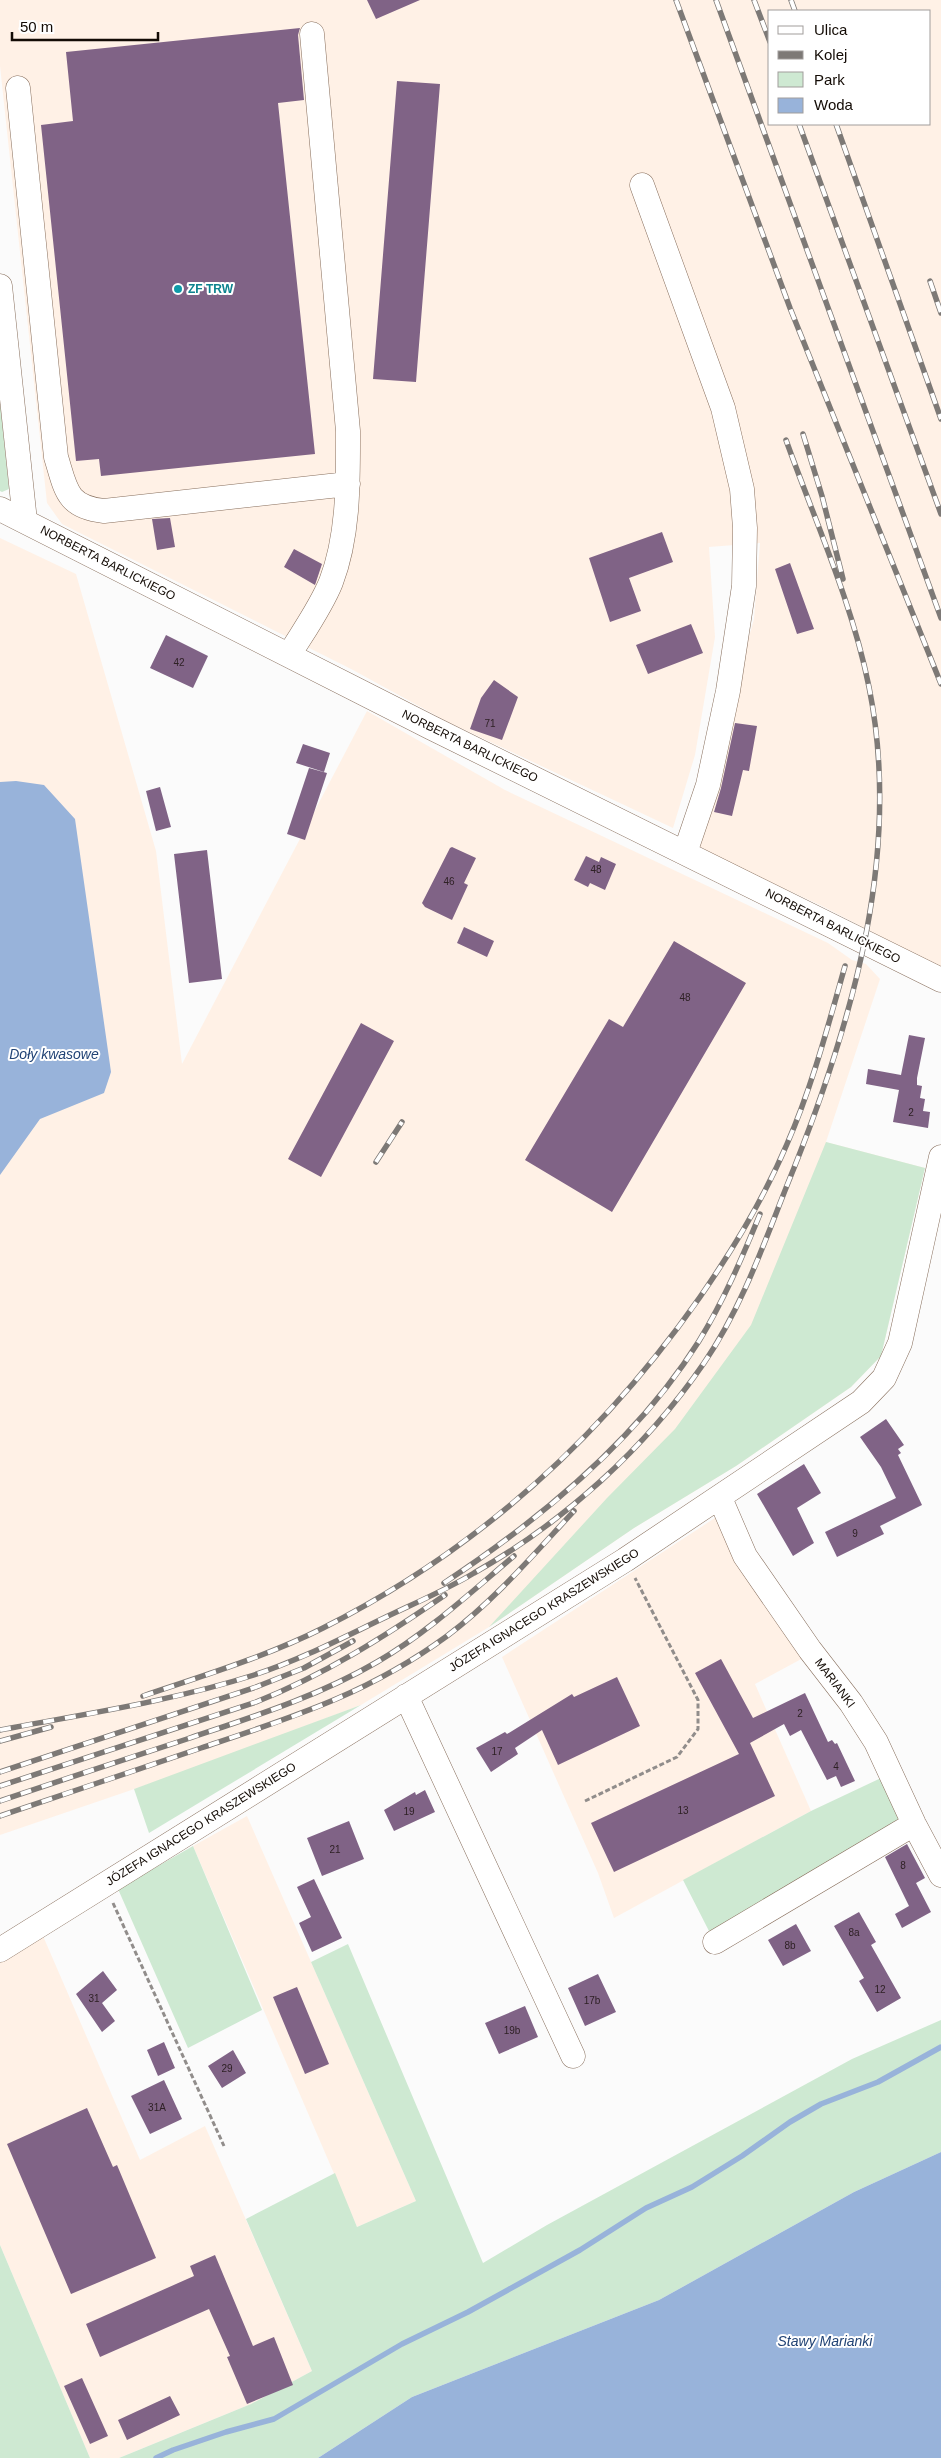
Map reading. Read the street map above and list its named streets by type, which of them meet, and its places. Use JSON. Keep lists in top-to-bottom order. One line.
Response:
{"streets":{"street":["NORBERTA BARLICKIEGO","JÓZEFA IGNACEGO KRASZEWSKIEGO","MARIANKI"]},"crossings":[["JÓZEFA IGNACEGO KRASZEWSKIEGO","MARIANKI"]],"water":["Doły kwasowe","Stawy Marianki"],"places":["ZF TRW"],"house_numbers":["42","71","48","46","48","2","9","2","17","4","13","19","21","8","8a","8b","12","31","17b","19b","29","31A"],"legend":["Ulica","Kolej","Park","Woda"],"scale_bar":"50 m"}
